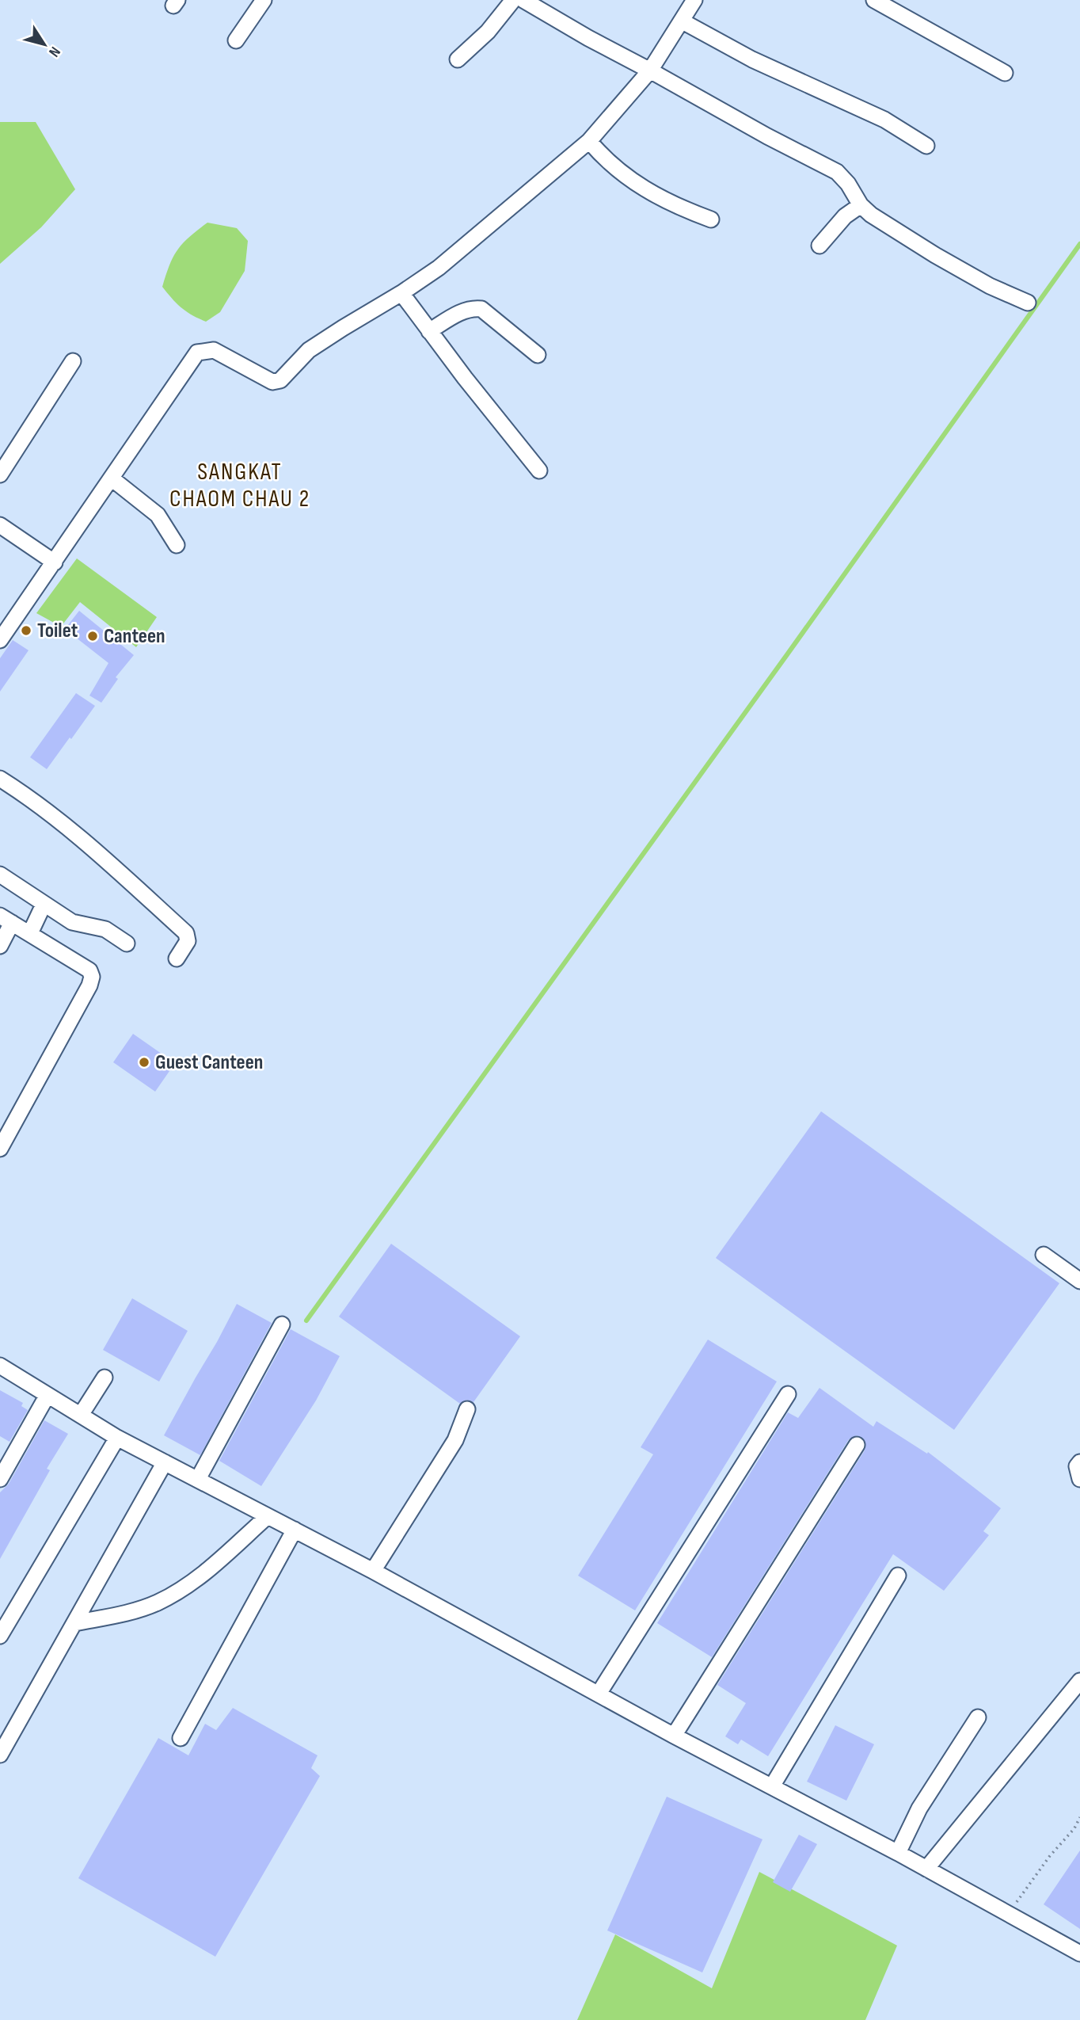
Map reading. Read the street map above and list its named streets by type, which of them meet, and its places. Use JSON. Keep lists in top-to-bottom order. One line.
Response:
{"districts":["SANGKAT CHAOM CHAU 2"],"places":["Toilet","Canteen","Guest Canteen"],"north":"bottom right"}
